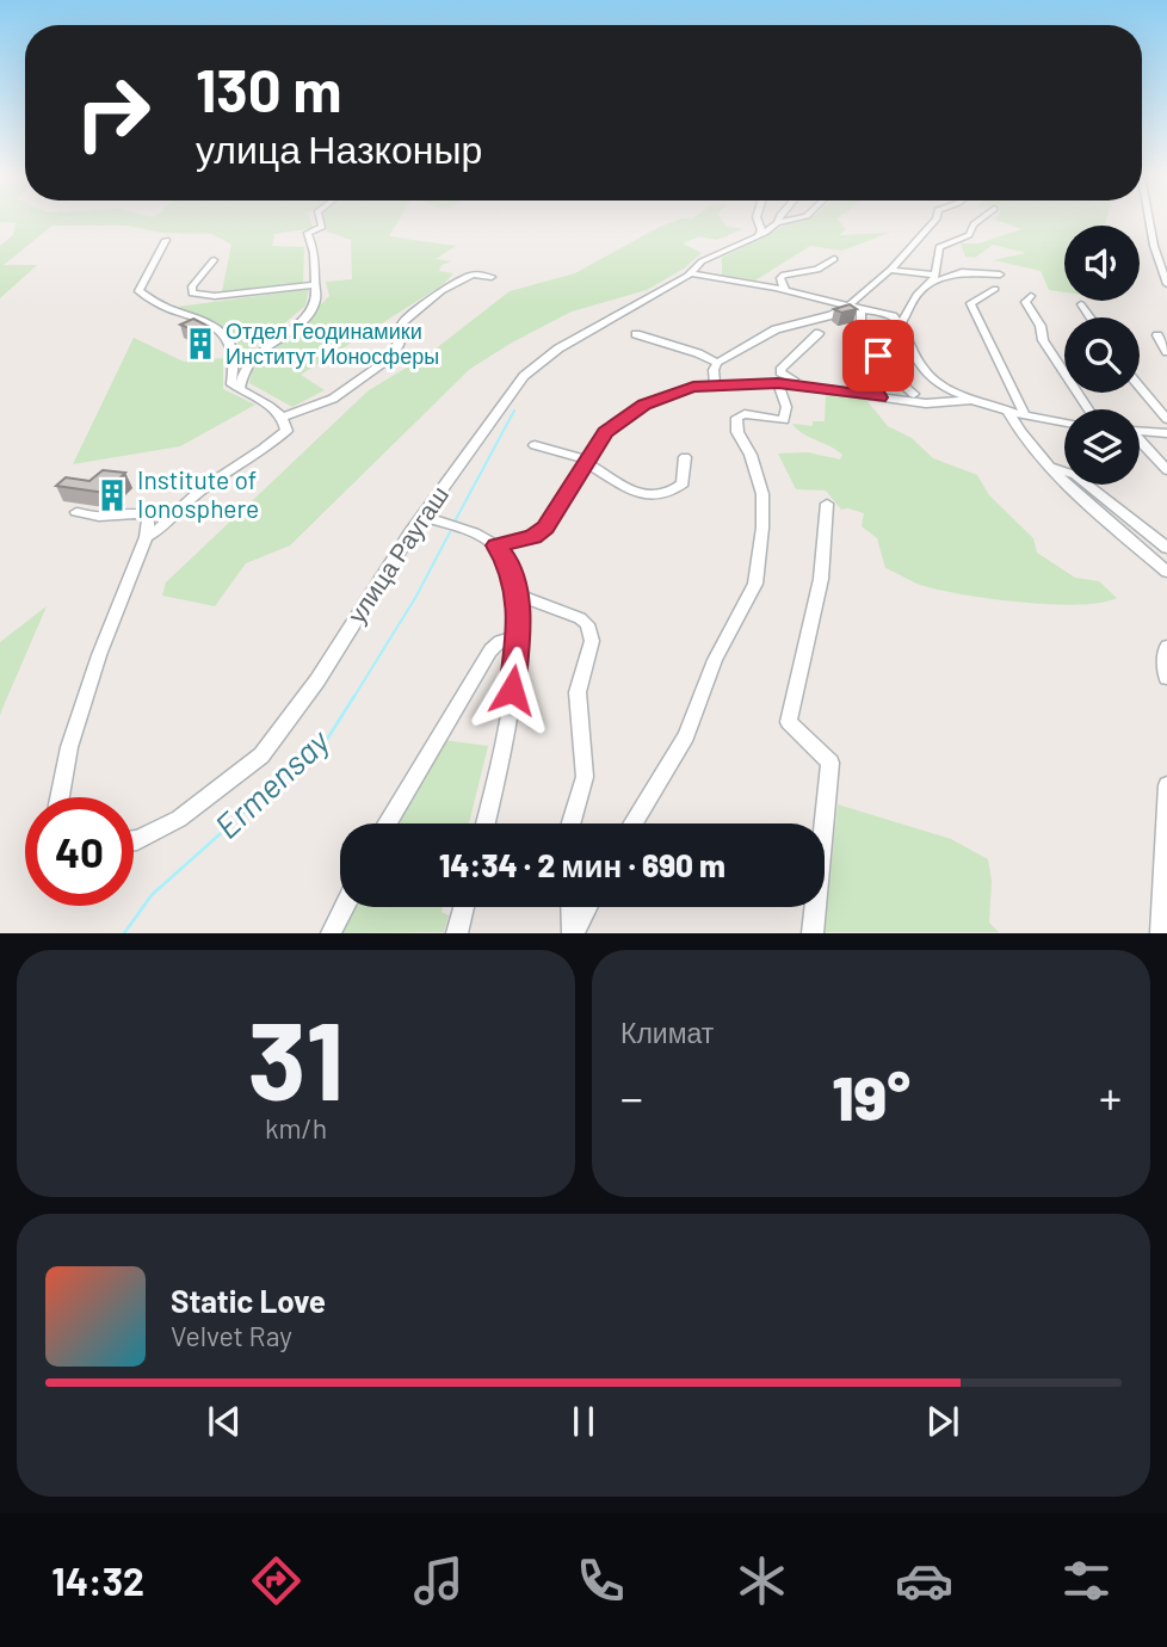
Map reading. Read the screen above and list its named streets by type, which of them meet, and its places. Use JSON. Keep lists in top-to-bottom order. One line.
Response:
{"streets":{"street":["улица Раугаш"]},"water":["Ermensay"],"places":{"building":["Отдел Геодинамики Институт Ионосферы","Institute of Ionosphere"]},"page":{"turn":["130 m","улица Назконыр"],"limit":"40","trip":"14:34 · 2 мин · 690 m","tile":[["31","km/h"],"Климат"],"heat":["−","19°","+"],"song":["Static Love","Velvet Ray"],"tabs":"14:32"}}
